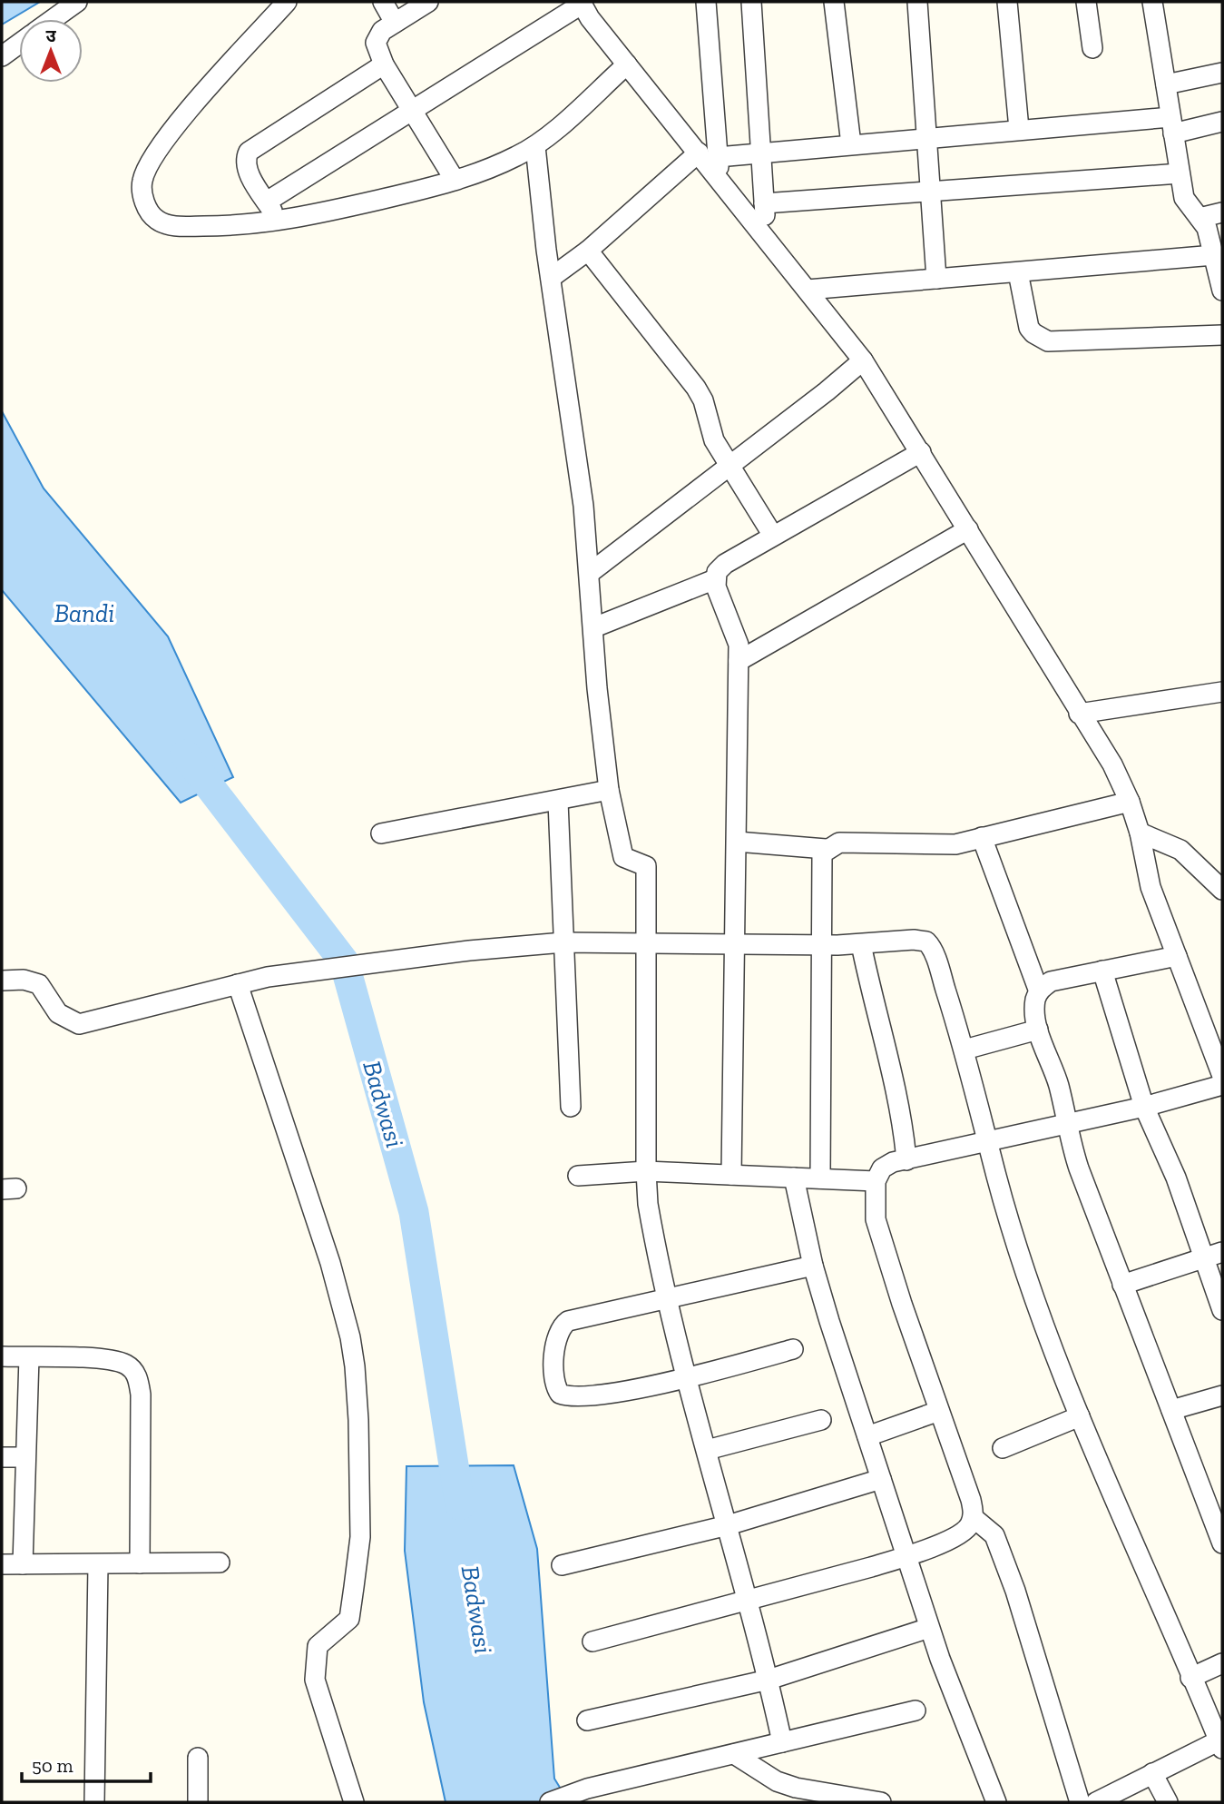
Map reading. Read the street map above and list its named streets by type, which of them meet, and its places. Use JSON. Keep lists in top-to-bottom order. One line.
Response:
{"water":["Bandi","Badwasi"],"scale_bar":"50 m","north":"top"}
